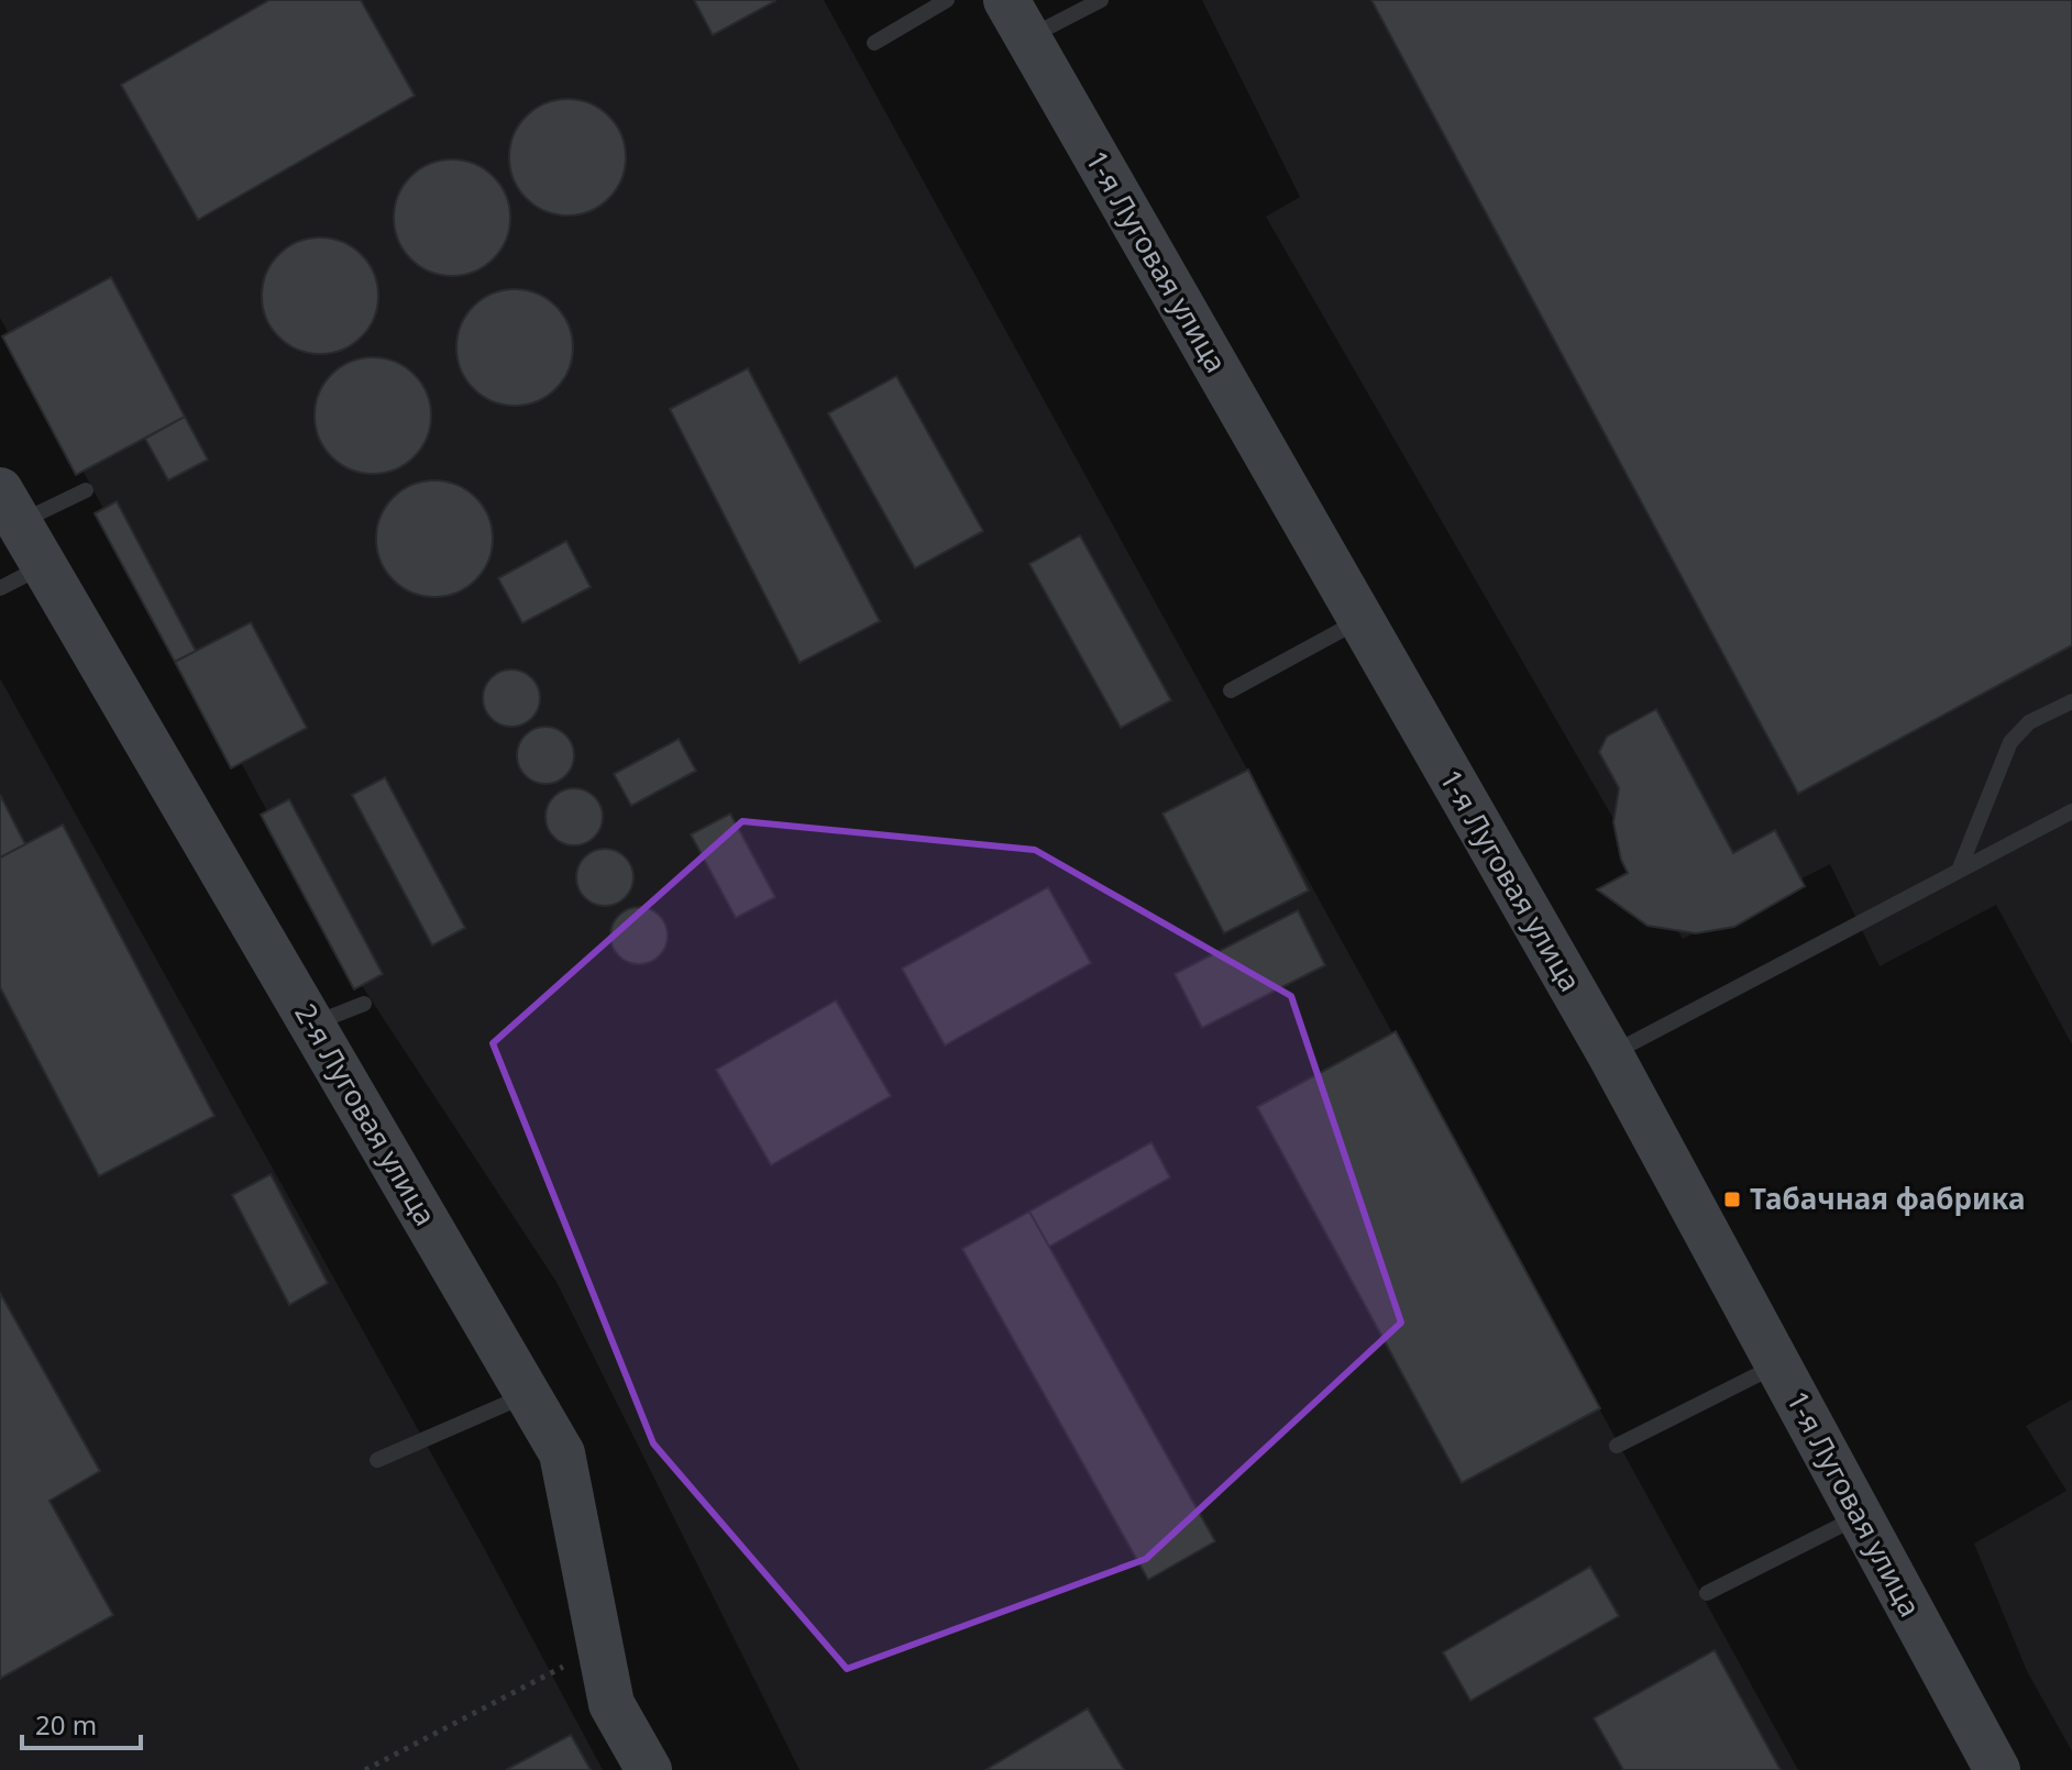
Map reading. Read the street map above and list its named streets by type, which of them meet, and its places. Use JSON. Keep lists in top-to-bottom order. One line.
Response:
{"streets":{"main road":["1-я Луговая улица","2-я Луговая улица"]},"places":{"transit":["Табачная фабрика"]},"scale_bar":"20 m"}
